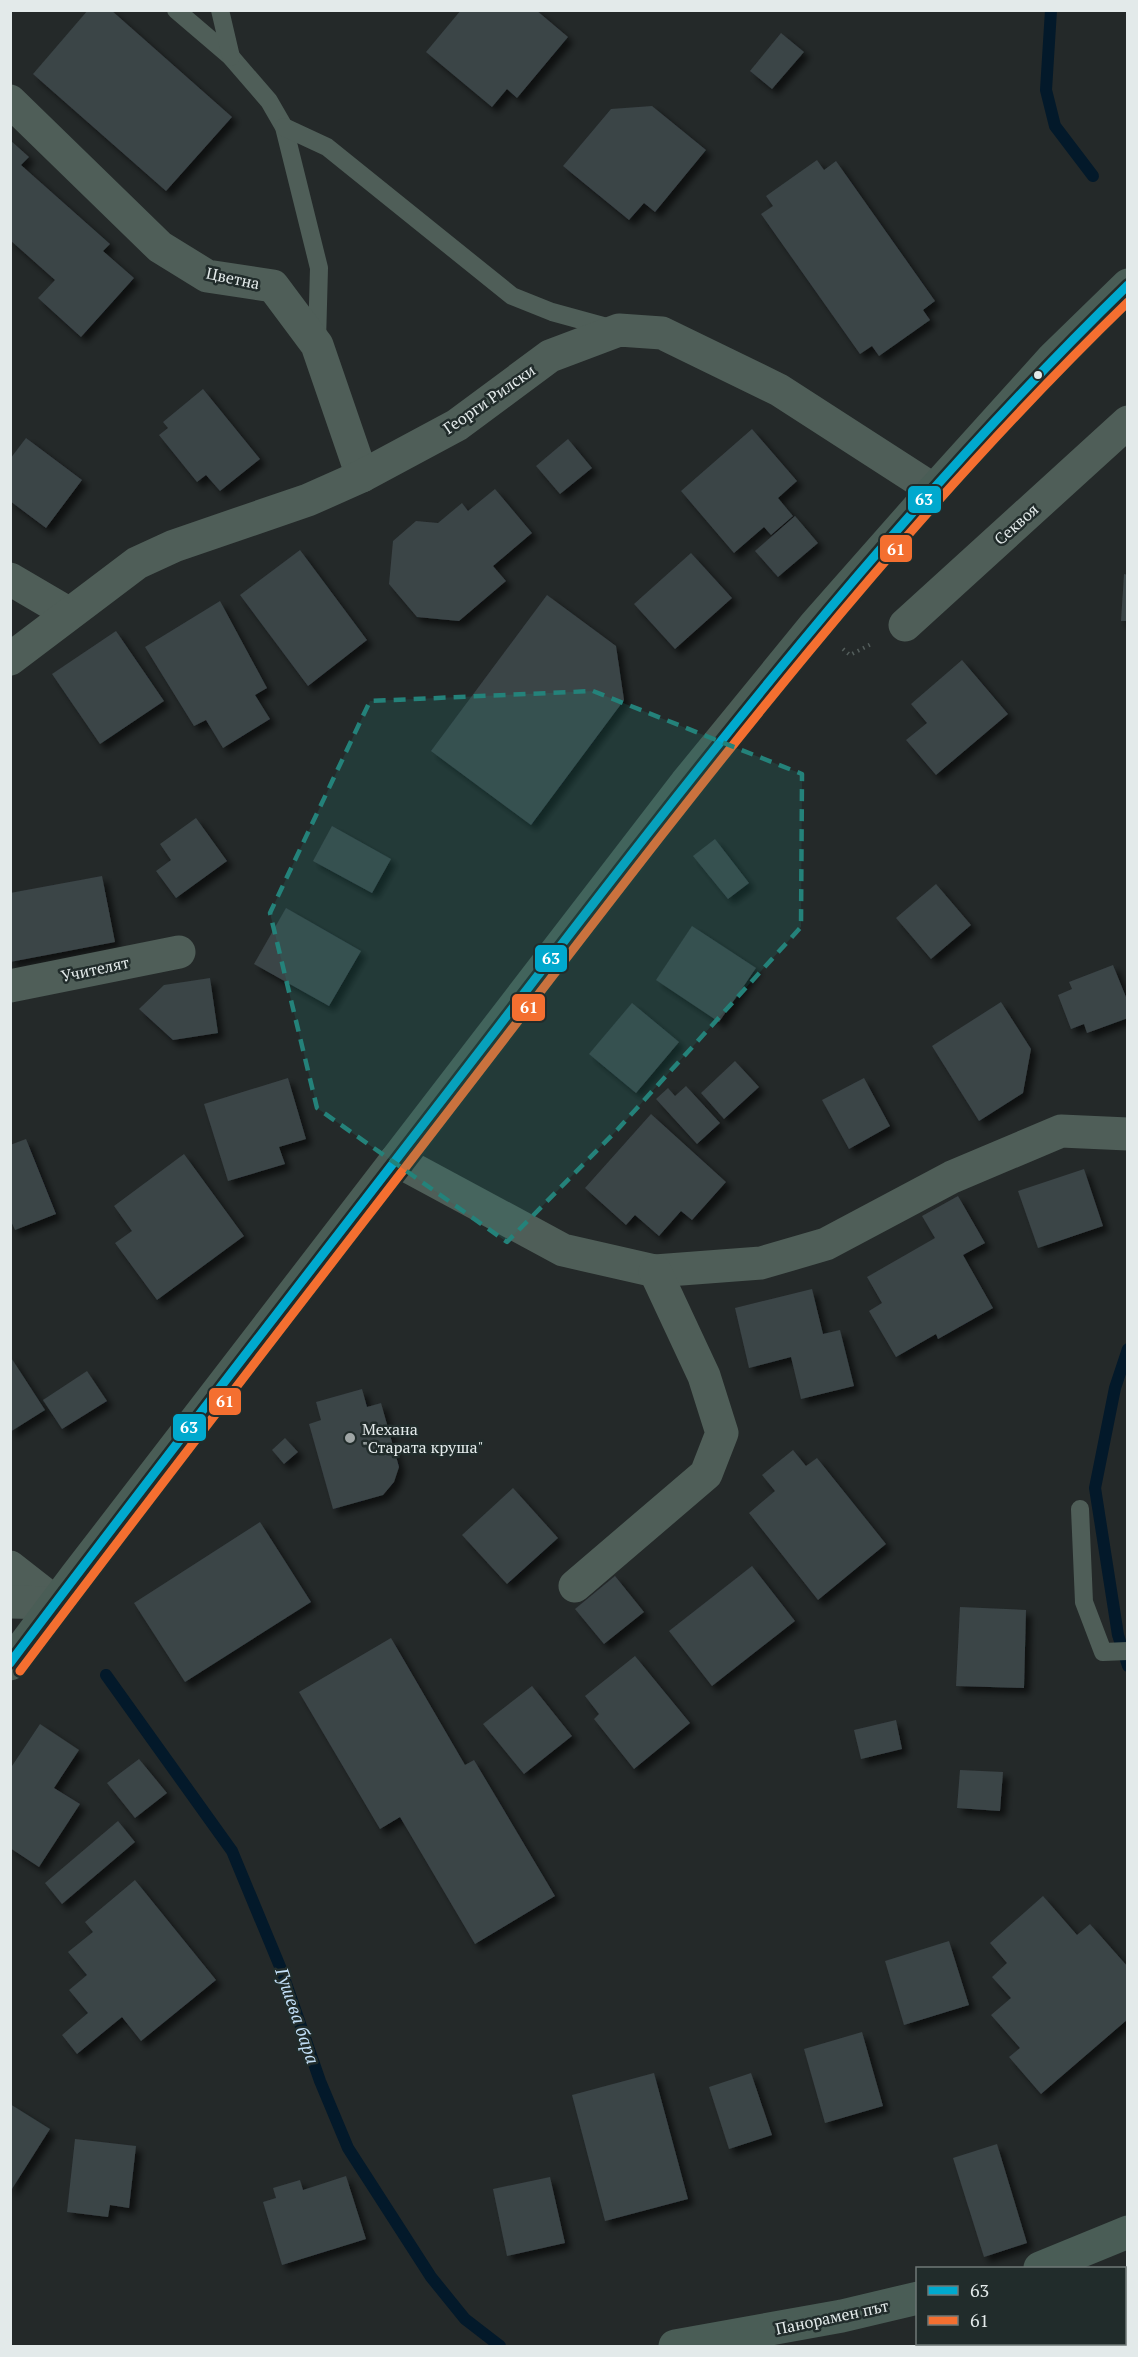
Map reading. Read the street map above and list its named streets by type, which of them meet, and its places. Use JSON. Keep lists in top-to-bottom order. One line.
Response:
{"streets":{"street":["Цветна","Георги Рилски","Секвоя","Учителят","Панорамен път"]},"crossings":[["Цветна","Георги Рилски"]],"water":["Гушева бара"],"places":["Механа \"Старата круша\""],"lines":["transit line 63","transit line 61"],"legend":["63","61"]}
